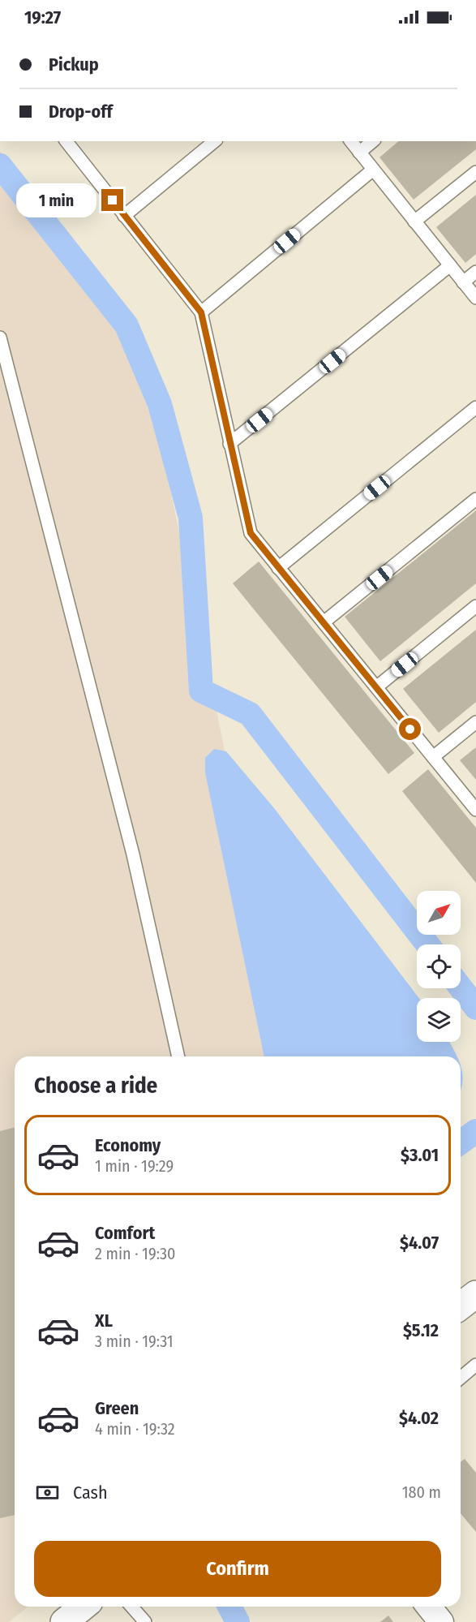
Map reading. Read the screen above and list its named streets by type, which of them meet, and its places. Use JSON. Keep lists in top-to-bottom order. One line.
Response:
{"north":"top right","page":{"status":"19:27","banner":["Pickup","Drop-off"],"bubble":"1 min","heading":"Choose a ride","list":[{"name":"Economy","note":"1 min · 19:29","value":"$3.01"},{"name":"Comfort","note":"2 min · 19:30","value":"$4.07"},{"name":"XL","note":"3 min · 19:31","value":"$5.12"},{"name":"Green","note":"4 min · 19:32","value":"$4.02"}],"pay":["Cash","180 m"],"buttons":"Confirm"}}
